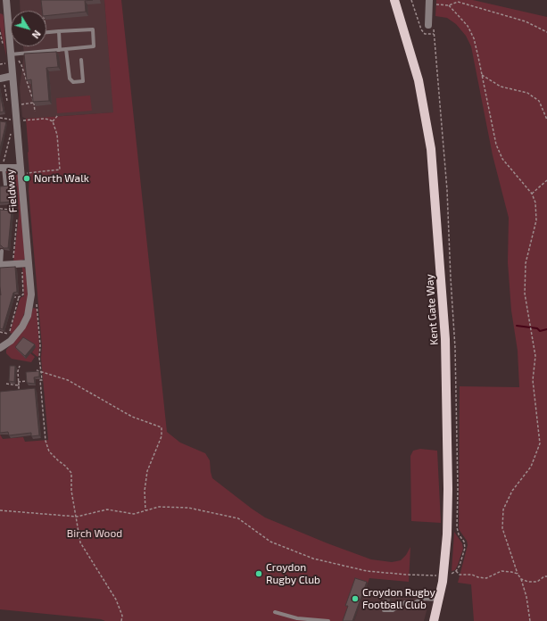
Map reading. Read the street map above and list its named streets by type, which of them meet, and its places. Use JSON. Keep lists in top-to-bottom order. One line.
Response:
{"streets":{"main road":["Kent Gate Way"],"street":["Fieldway"]},"parks":["Birch Wood"],"places":["North Walk","Croydon Rugby Club","Croydon Rugby Football Club"],"north":"bottom right"}
